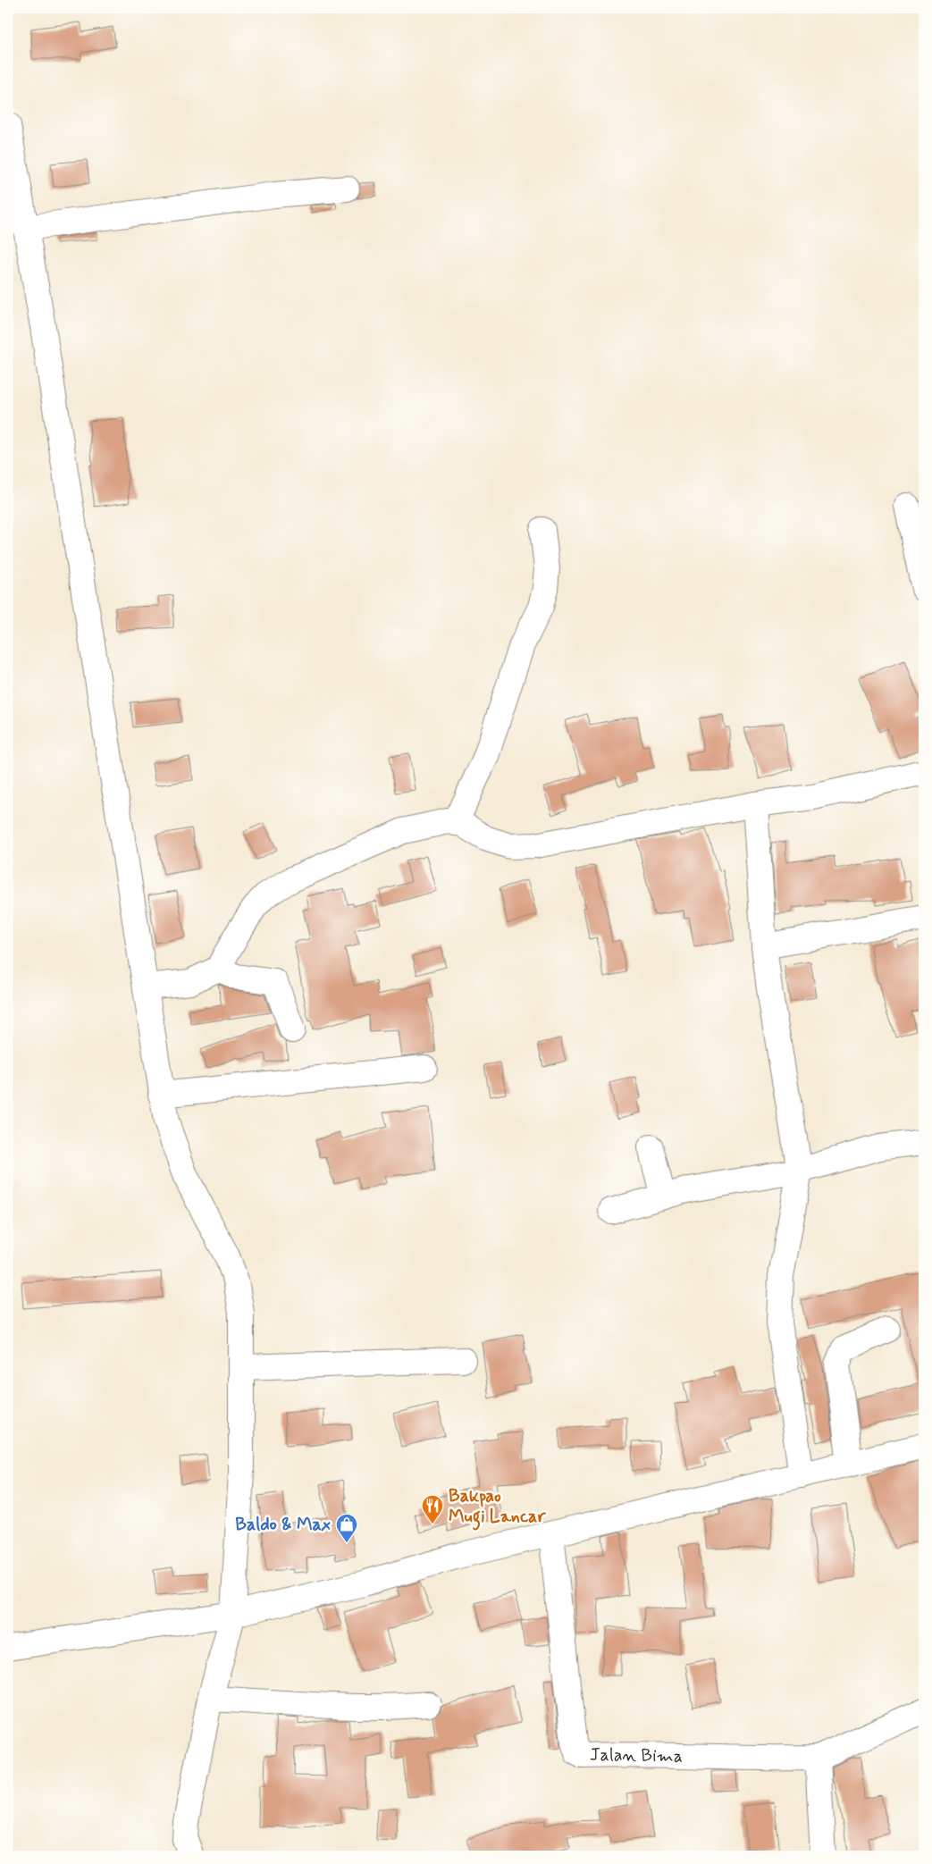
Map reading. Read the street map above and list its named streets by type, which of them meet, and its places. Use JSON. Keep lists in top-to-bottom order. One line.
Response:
{"streets":{"street":["Jalan Bima"]},"places":{"restaurant":["Bakpao Mugi Lancar"],"shop":["Baldo & Max"]}}
